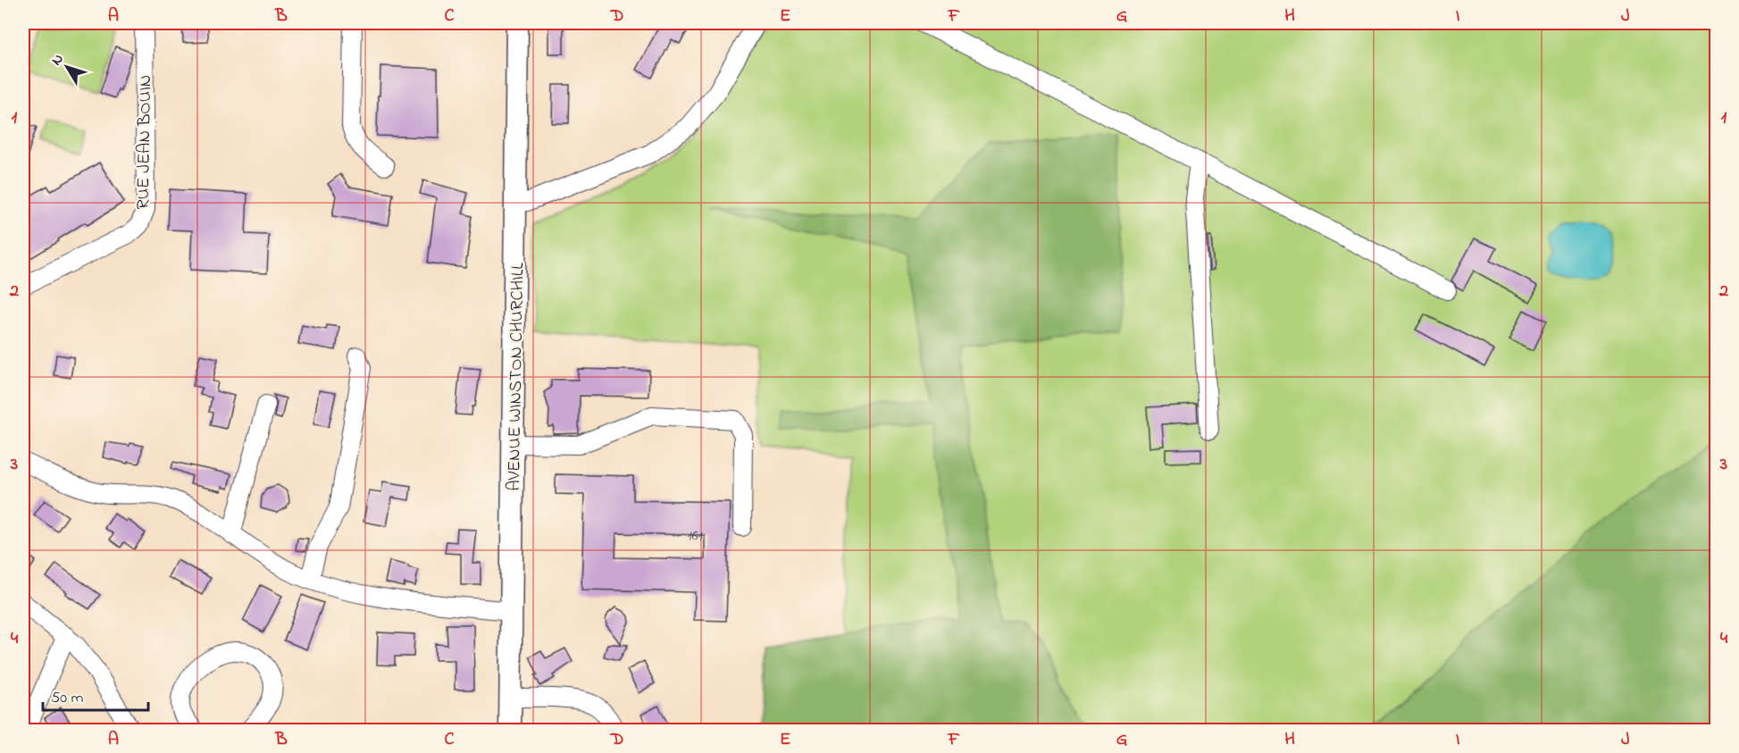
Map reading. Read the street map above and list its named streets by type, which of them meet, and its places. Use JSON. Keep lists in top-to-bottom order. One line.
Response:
{"streets":{"main road":["AVENUE WINSTON CHURCHILL"],"street":["RUE JEAN BOUIN"]},"house_numbers":["161"],"scale_bar":"50 m","north":"top left","grid":{"columns":["A","B","C","D","E","F","G","H","I","J"],"rows":["1","2","3","4"]}}
